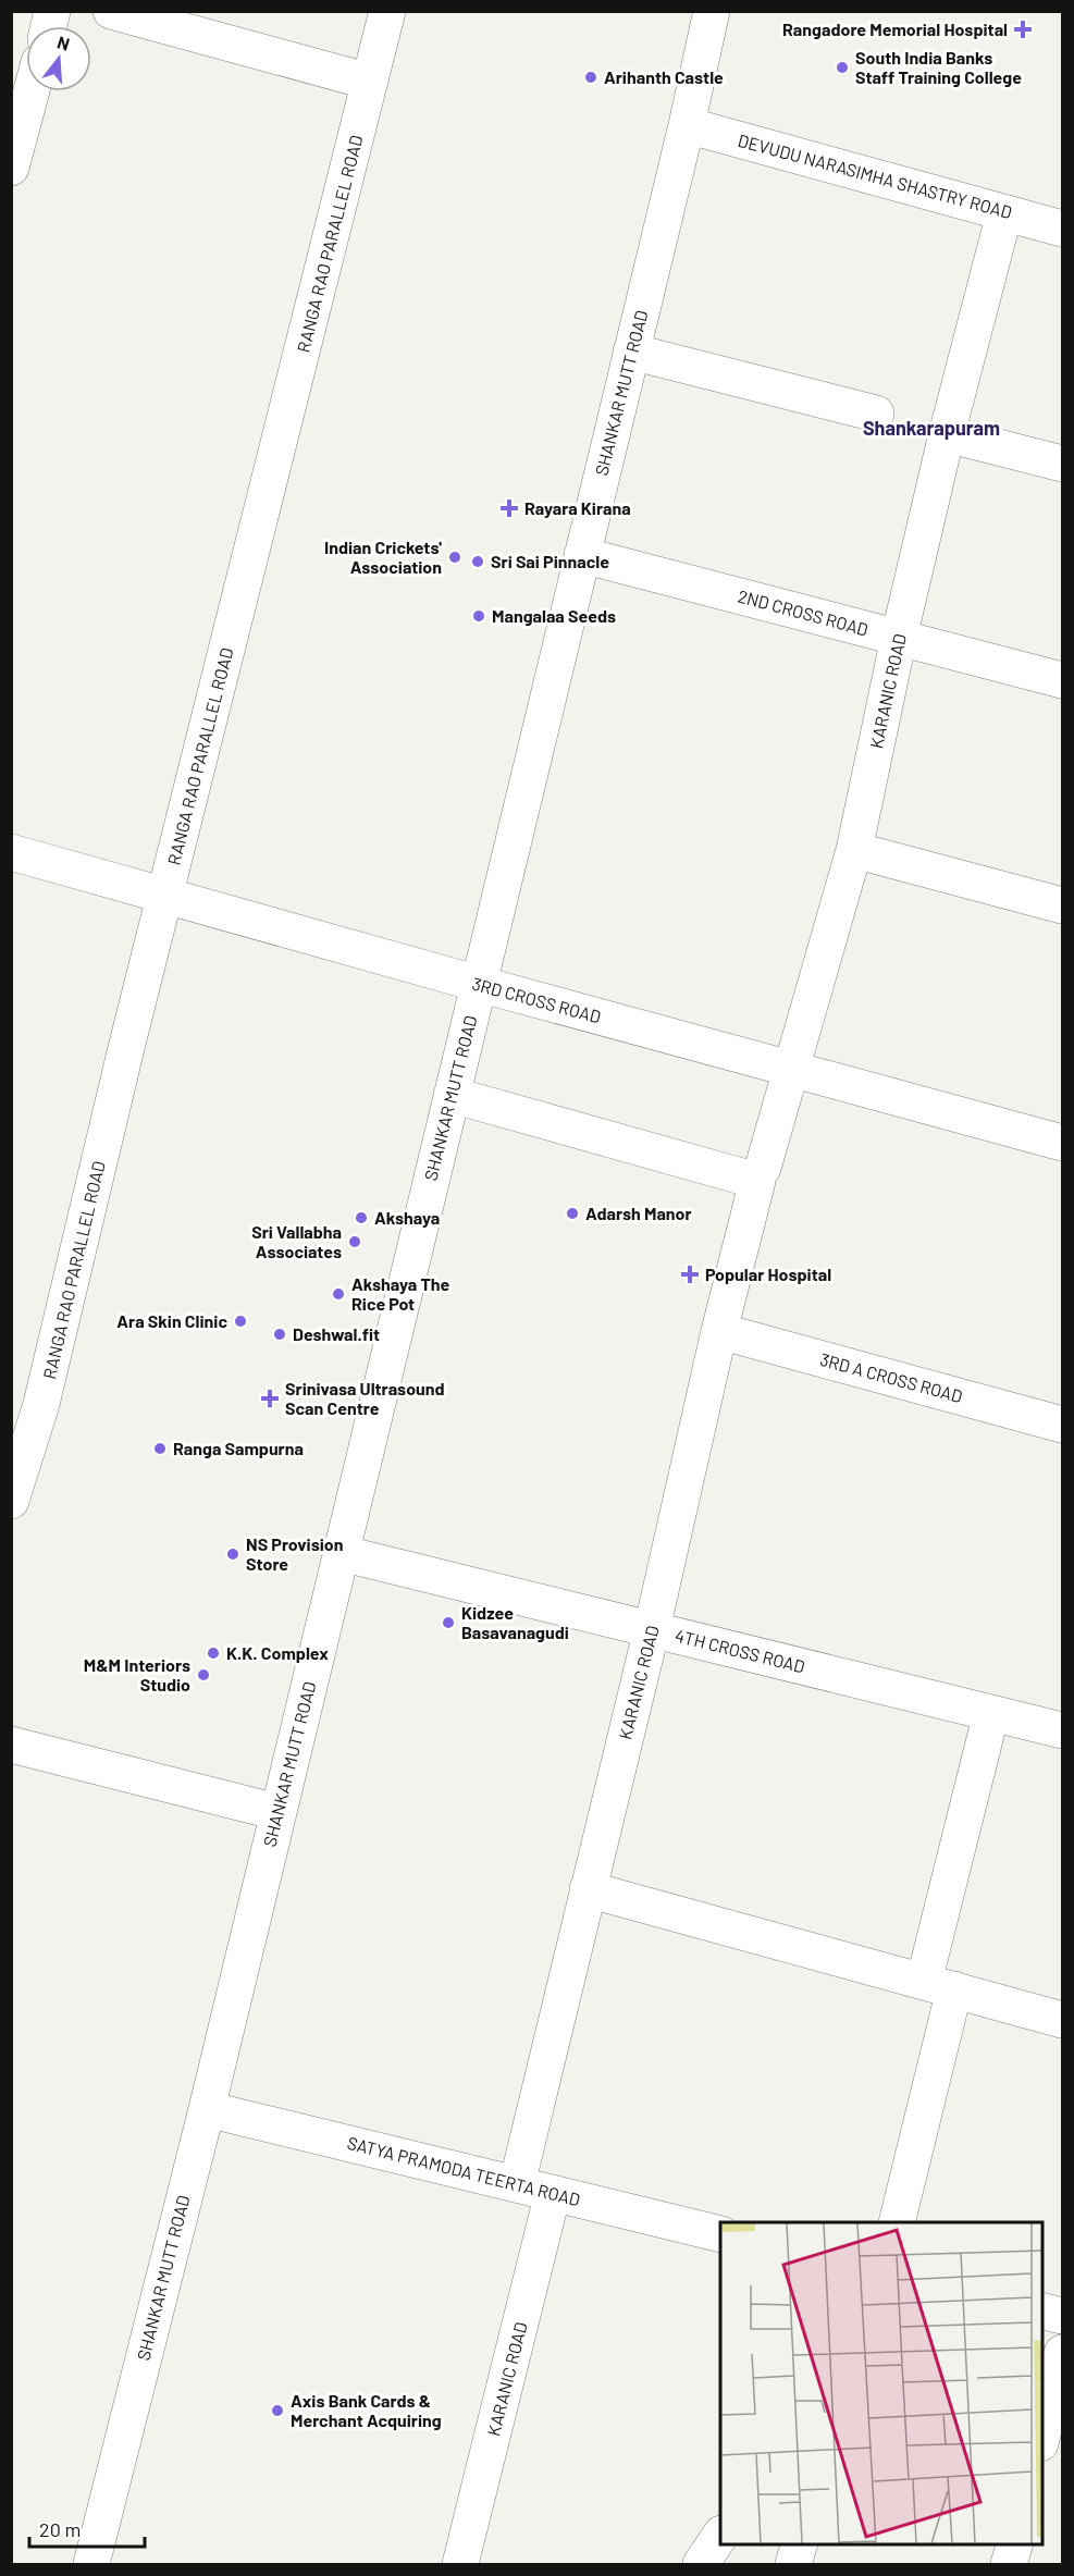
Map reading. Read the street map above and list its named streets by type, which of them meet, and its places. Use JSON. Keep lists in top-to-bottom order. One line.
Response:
{"streets":{"street":["DEVUDU NARASIMHA SHASTRY ROAD","RANGA RAO PARALLEL ROAD","SHANKAR MUTT ROAD","2ND CROSS ROAD","KARANIC ROAD","3RD CROSS ROAD","3RD A CROSS ROAD","4TH CROSS ROAD","SATYA PRAMODA TEERTA ROAD"]},"crossings":[["DEVUDU NARASIMHA SHASTRY ROAD","SHANKAR MUTT ROAD"],["DEVUDU NARASIMHA SHASTRY ROAD","KARANIC ROAD"],["RANGA RAO PARALLEL ROAD","3RD CROSS ROAD"],["SHANKAR MUTT ROAD","2ND CROSS ROAD"],["SHANKAR MUTT ROAD","3RD CROSS ROAD"],["SHANKAR MUTT ROAD","4TH CROSS ROAD"],["SHANKAR MUTT ROAD","SATYA PRAMODA TEERTA ROAD"],["2ND CROSS ROAD","KARANIC ROAD"],["KARANIC ROAD","3RD CROSS ROAD"],["KARANIC ROAD","3RD A CROSS ROAD"],["KARANIC ROAD","4TH CROSS ROAD"],["KARANIC ROAD","SATYA PRAMODA TEERTA ROAD"]],"districts":["Shankarapuram"],"places":{"health":["Rangadore Memorial Hospital","Rayara Kirana","Popular Hospital","Srinivasa Ultrasound Scan Centre"],"other":["South India Banks Staff Training College","Arihanth Castle","Indian Crickets' Association","Sri Sai Pinnacle","Mangalaa Seeds","Adarsh Manor","Akshaya","Sri Vallabha Associates","Akshaya The Rice Pot","Ara Skin Clinic","Deshwal.fit","Ranga Sampurna","NS Provision Store","Kidzee Basavanagudi","K.K. Complex","M&M Interiors Studio","Axis Bank Cards & Merchant Acquiring"]},"scale_bar":"20 m","north":"top"}
